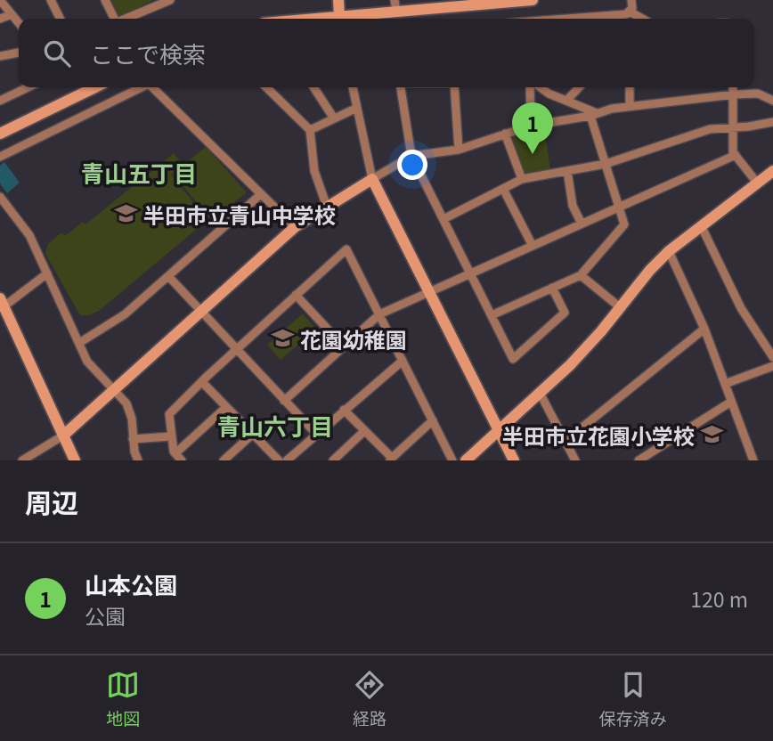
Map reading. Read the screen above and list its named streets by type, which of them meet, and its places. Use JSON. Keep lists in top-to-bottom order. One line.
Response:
{"districts":["青山五丁目","青山六丁目"],"places":{"school or university":["半田市立青山中学校","花園幼稚園","半田市立花園小学校"]},"page":{"search":"ここで検索","pins":"1","heading":"周辺","list":[{"mark":"1","name":"山本公園","note":"公園","value":"120 m"}],"nav":["地図","経路","保存済み"]}}
